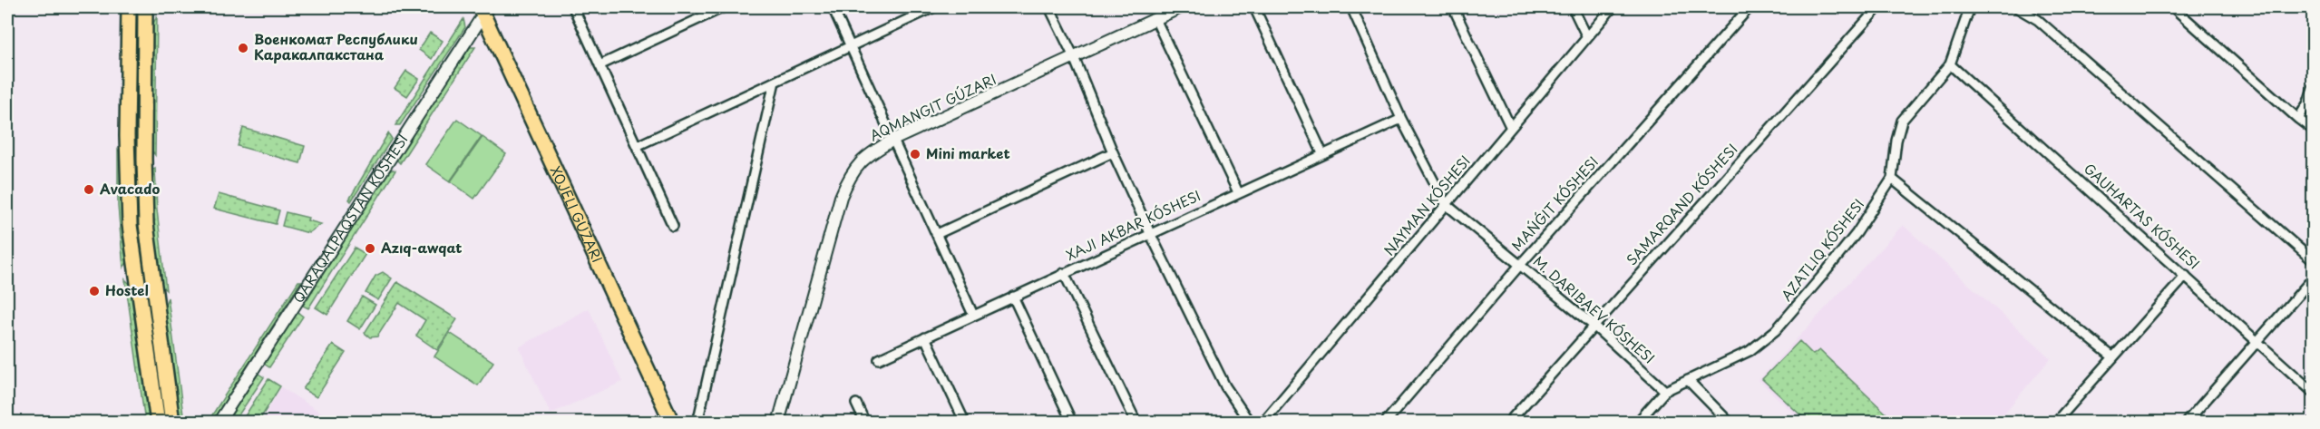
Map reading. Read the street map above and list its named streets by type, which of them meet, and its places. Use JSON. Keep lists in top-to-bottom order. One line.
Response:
{"streets":{"street":["SAMARQAND KÓSHESI","NAYMAN KÓSHESI","GAUHARTAS KÓSHESI","QARAQALPAQSTAN KÓSHESI","XAJI AKBAR KÓSHESI","M. DARIBAEV KÓSHESI"]},"crossings":[["SAMARQAND KÓSHESI","M. DARIBAEV KÓSHESI"],["NAYMAN KÓSHESI","M. DARIBAEV KÓSHESI"],["XAJI AKBAR KÓSHESI","M. DARIBAEV KÓSHESI"]],"places":["Военкомат Республики Каракалпакстана","Mini market","Avacado","Azıq-awqat","Hostel"]}
